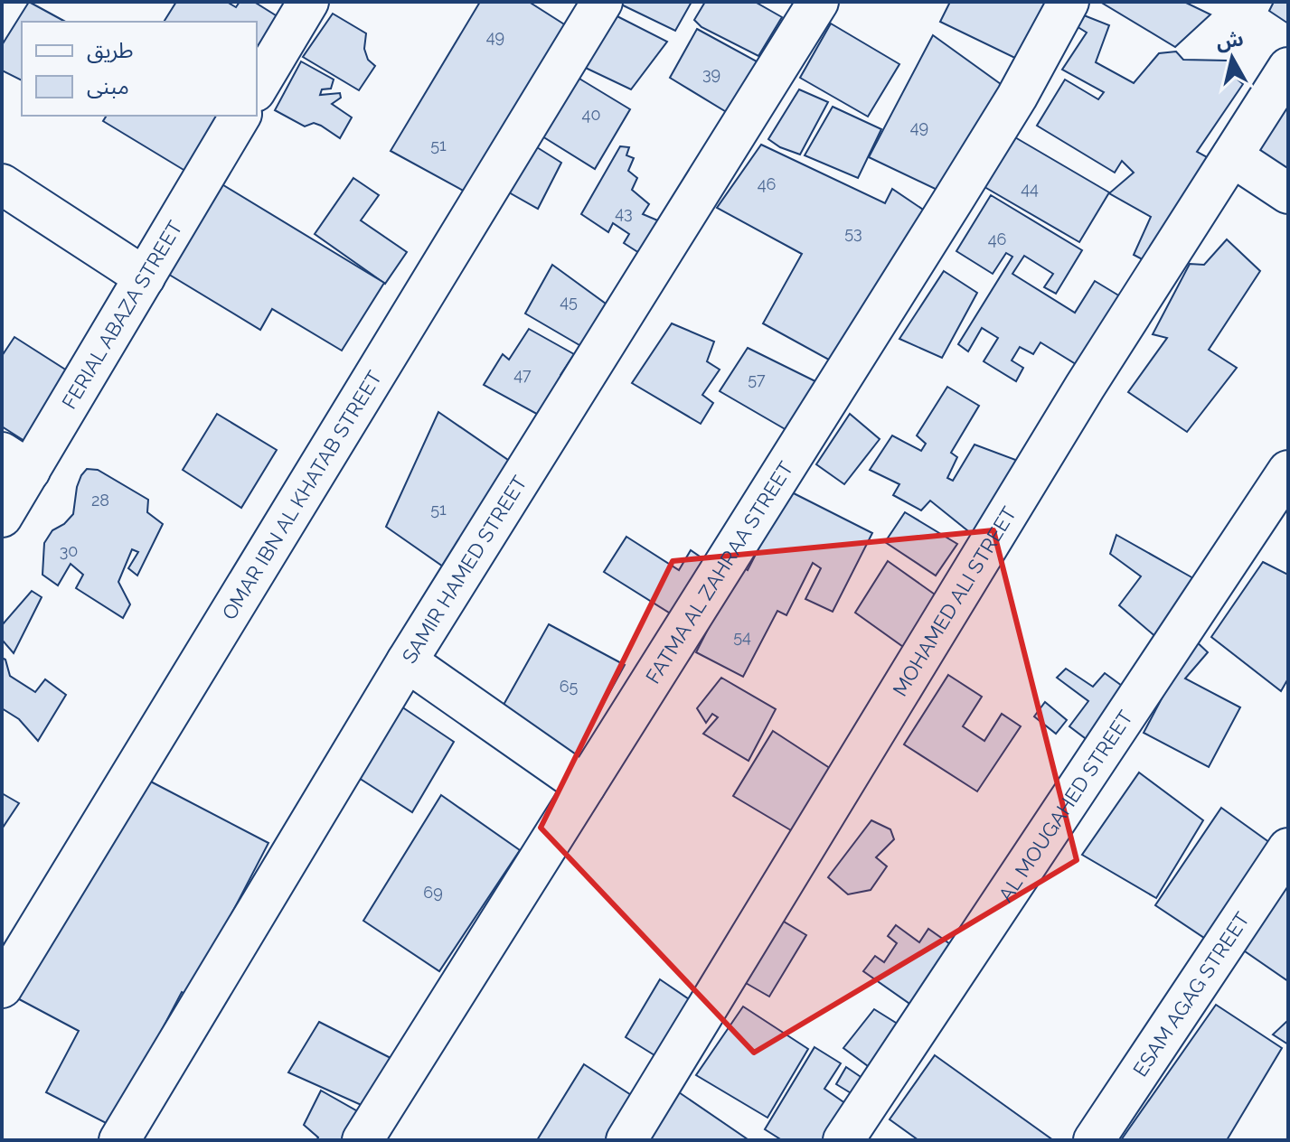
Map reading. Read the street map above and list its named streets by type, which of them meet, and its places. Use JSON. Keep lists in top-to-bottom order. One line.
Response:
{"streets":{"street":["FERIAL ABAZA STREET","OMAR IBN AL KHATAB STREET","SAMIR HAMED STREET","FATMA AL ZAHRAA STREET","MOHAMED ALI STREET","AL MOUGAHED STREET","ESAM AGAG STREET"]},"house_numbers":["49","39","40","49","51","46","44","43","53","46","45","47","57","28","51","30","54","65","69"],"legend":["طريق","مبنى"],"north":"top"}
